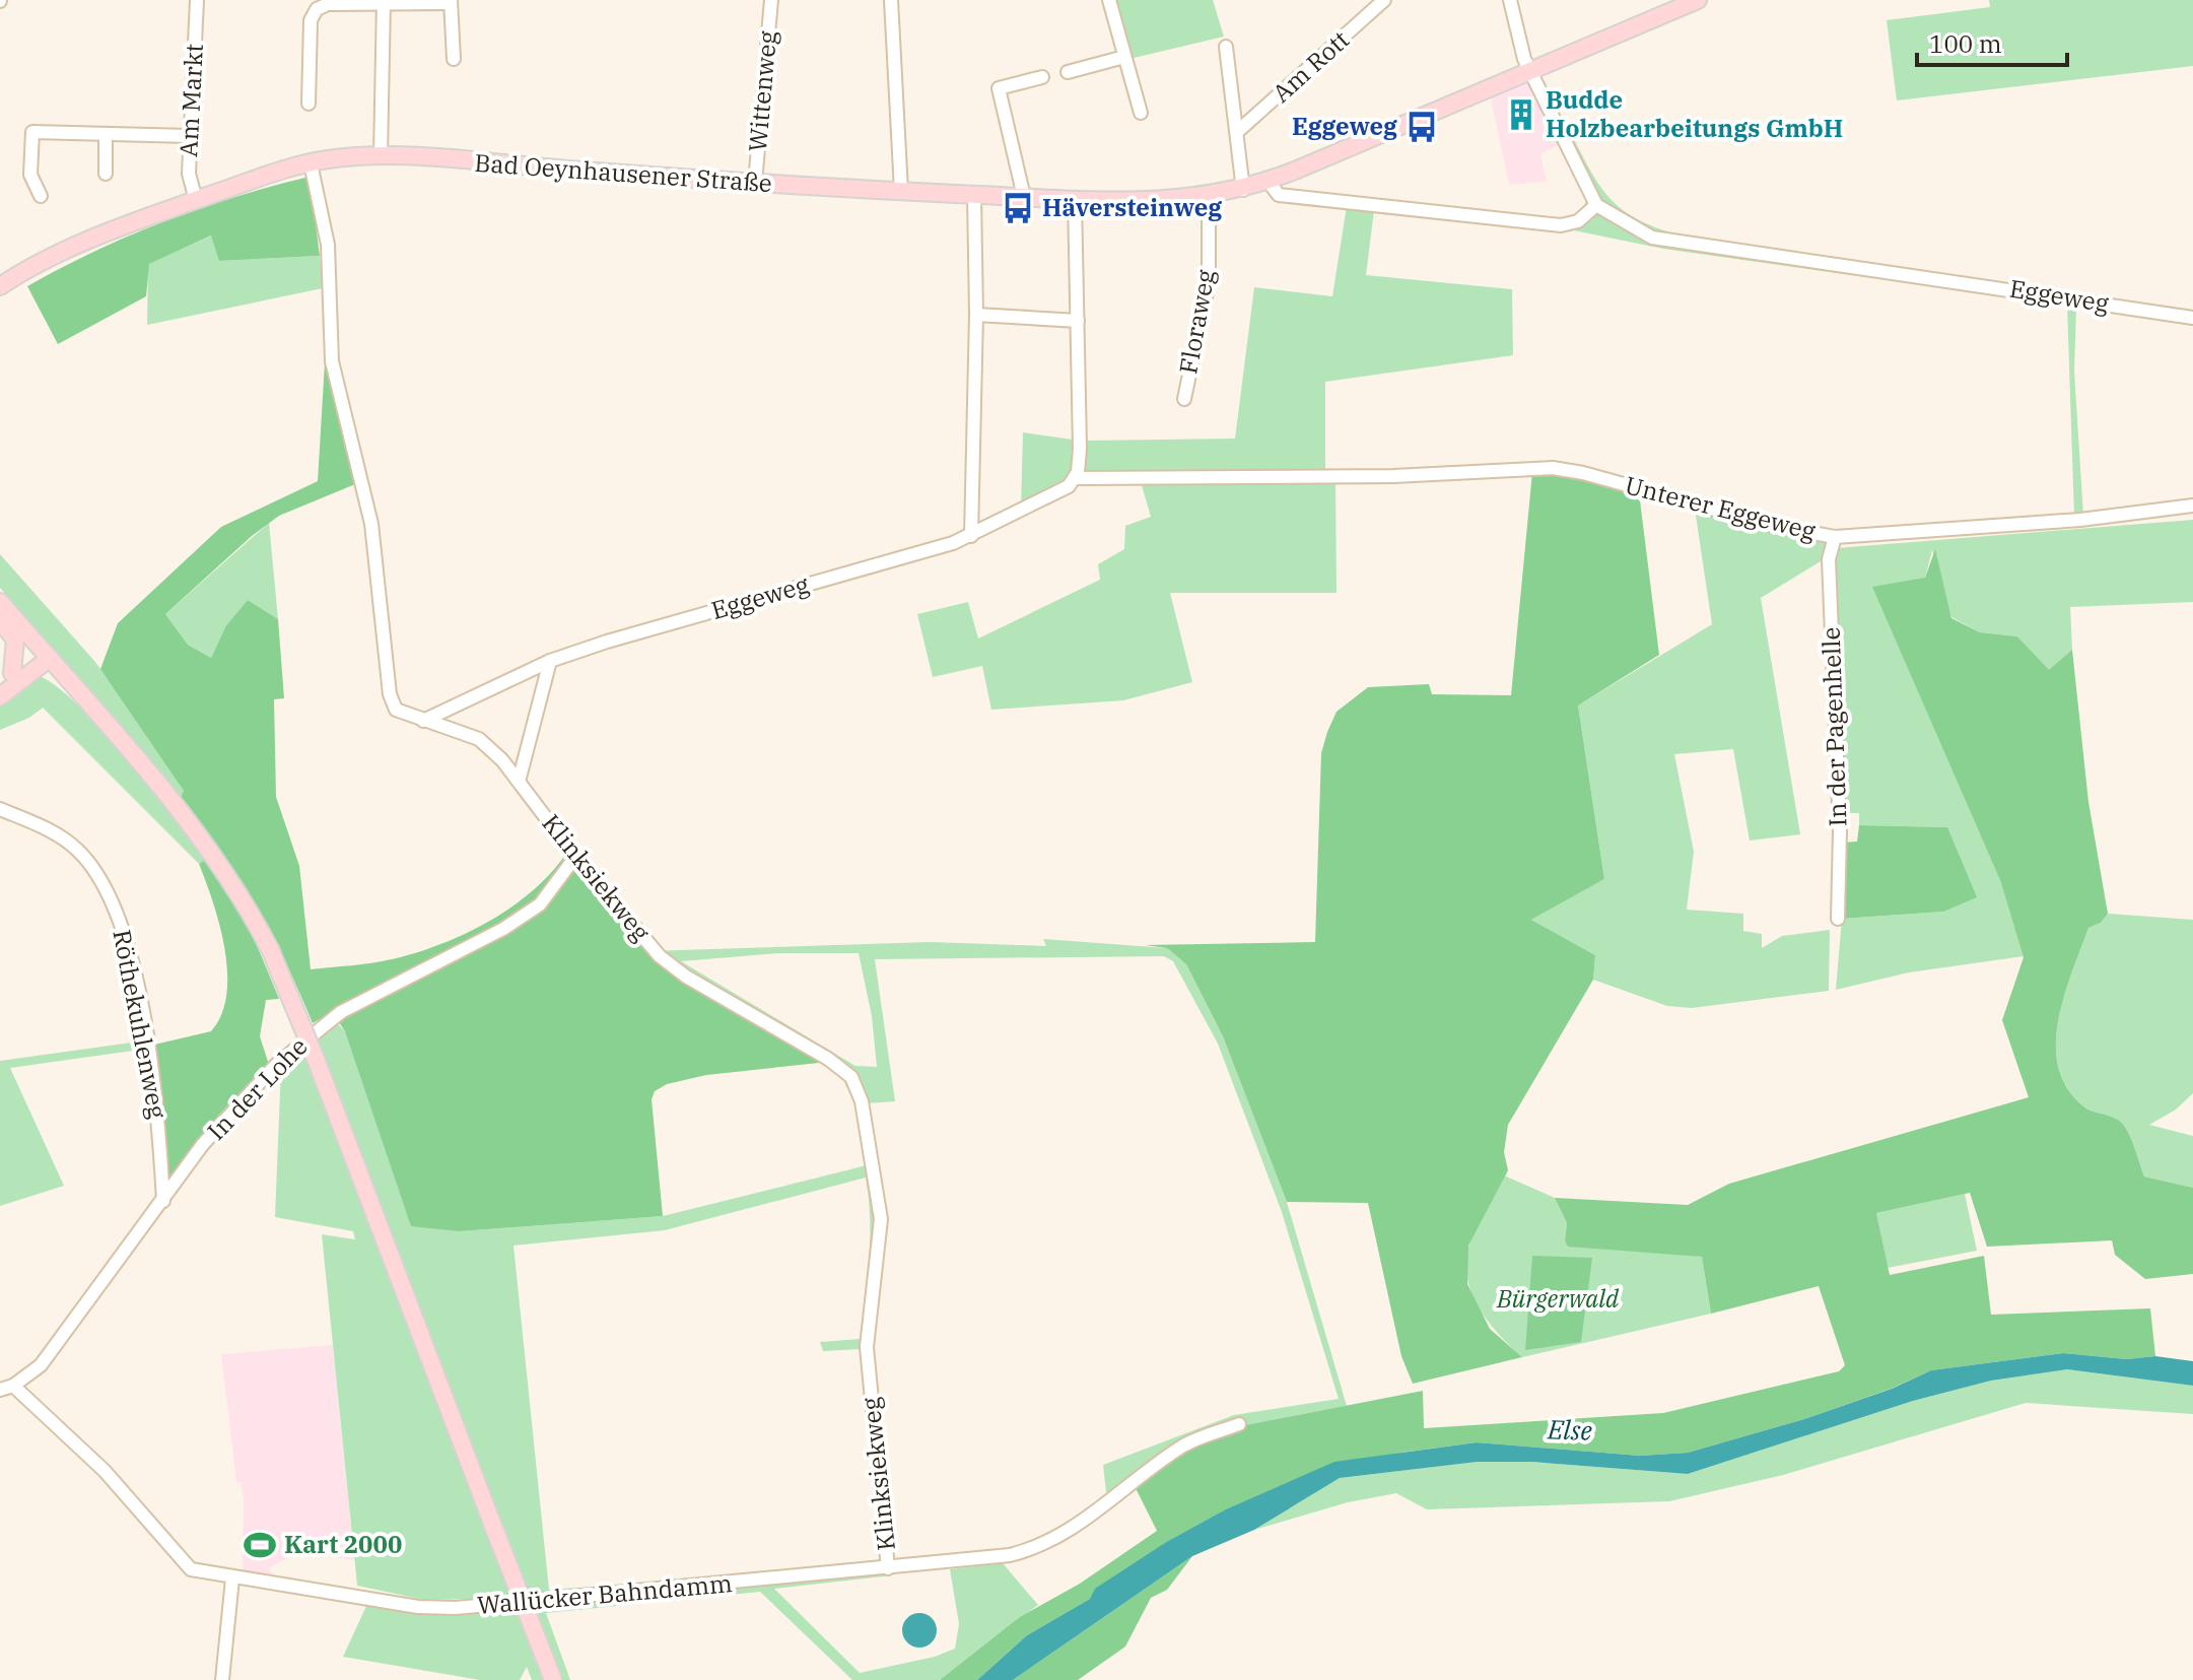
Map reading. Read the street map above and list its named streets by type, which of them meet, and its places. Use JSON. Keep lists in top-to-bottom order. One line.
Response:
{"streets":{"main road":["Bad Oeynhausener Straße"],"street":["Am Rott","Wittenweg","Am Markt","Eggeweg","Floraweg","Unterer Eggeweg","In der Pagenhelle","Klinksiekweg","Röthekuhlenweg","In der Lohe","Wallücker Bahndamm"]},"crossings":[["Am Rott","Bad Oeynhausener Straße"],["Wittenweg","Bad Oeynhausener Straße"],["Am Markt","Bad Oeynhausener Straße"],["Bad Oeynhausener Straße","Floraweg"],["Bad Oeynhausener Straße","Klinksiekweg"],["Eggeweg","Unterer Eggeweg"],["Eggeweg","Klinksiekweg"],["Unterer Eggeweg","In der Pagenhelle"],["Klinksiekweg","In der Lohe"],["Klinksiekweg","Wallücker Bahndamm"],["Röthekuhlenweg","In der Lohe"],["In der Lohe","Wallücker Bahndamm"]],"water":["Else"],"parks":["Bürgerwald"],"places":{"building":["Budde Holzbearbeitungs GmbH"],"bus stop":["Eggeweg","Häversteinweg"],"sports":["Kart 2000"]},"scale_bar":"100 m"}
